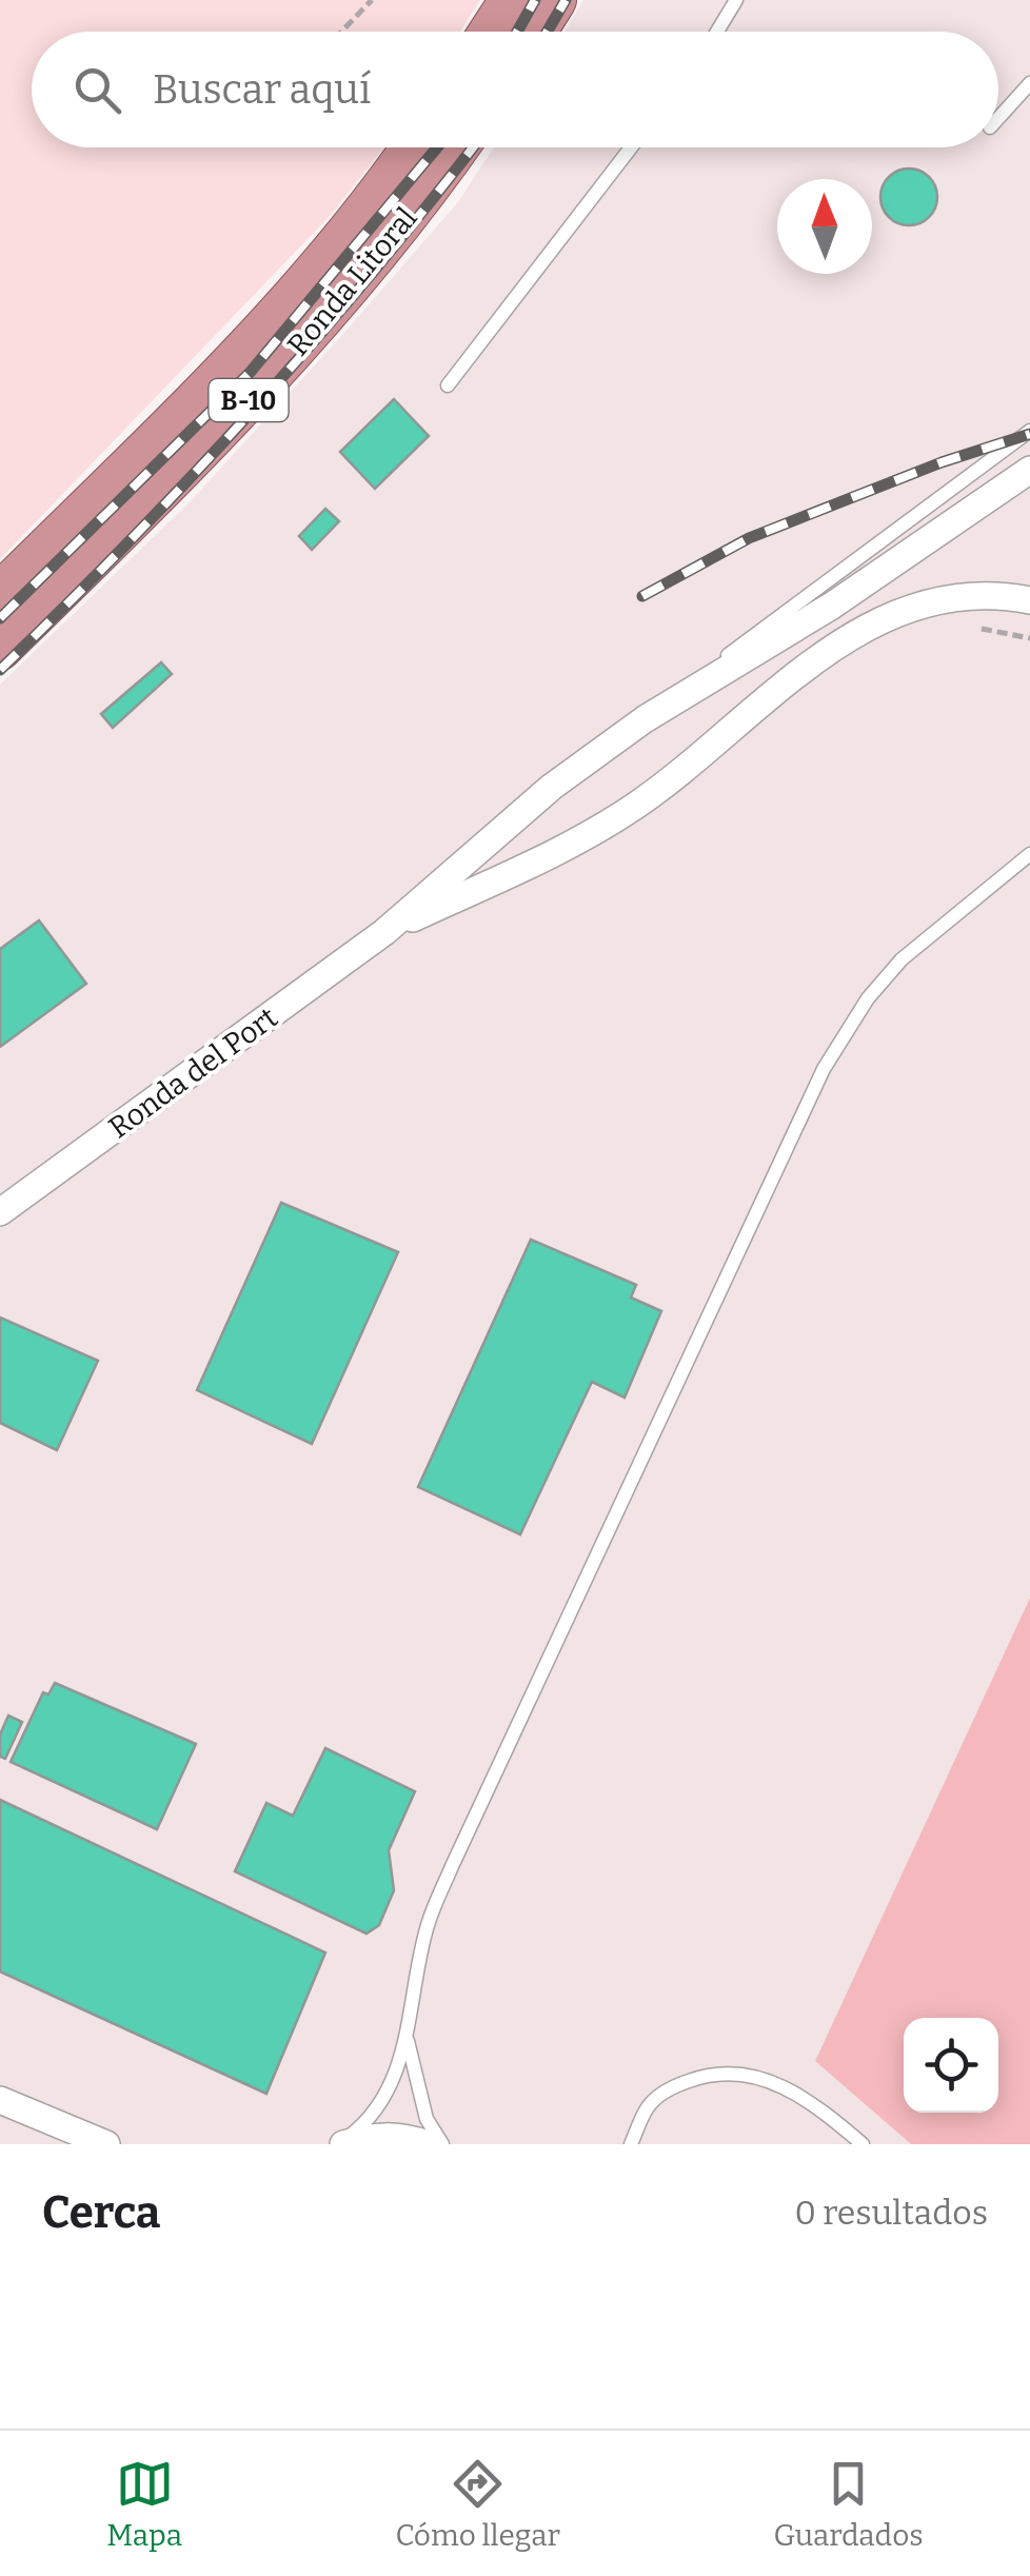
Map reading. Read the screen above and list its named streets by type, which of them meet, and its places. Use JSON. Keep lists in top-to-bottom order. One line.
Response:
{"streets":{"highway":["Ronda Litoral","B-10"],"street":["Ronda del Port"]},"north":"top","page":{"search":"Buscar aquí","heading":["Cerca","0 resultados"],"nav":["Mapa","Cómo llegar","Guardados"]}}
